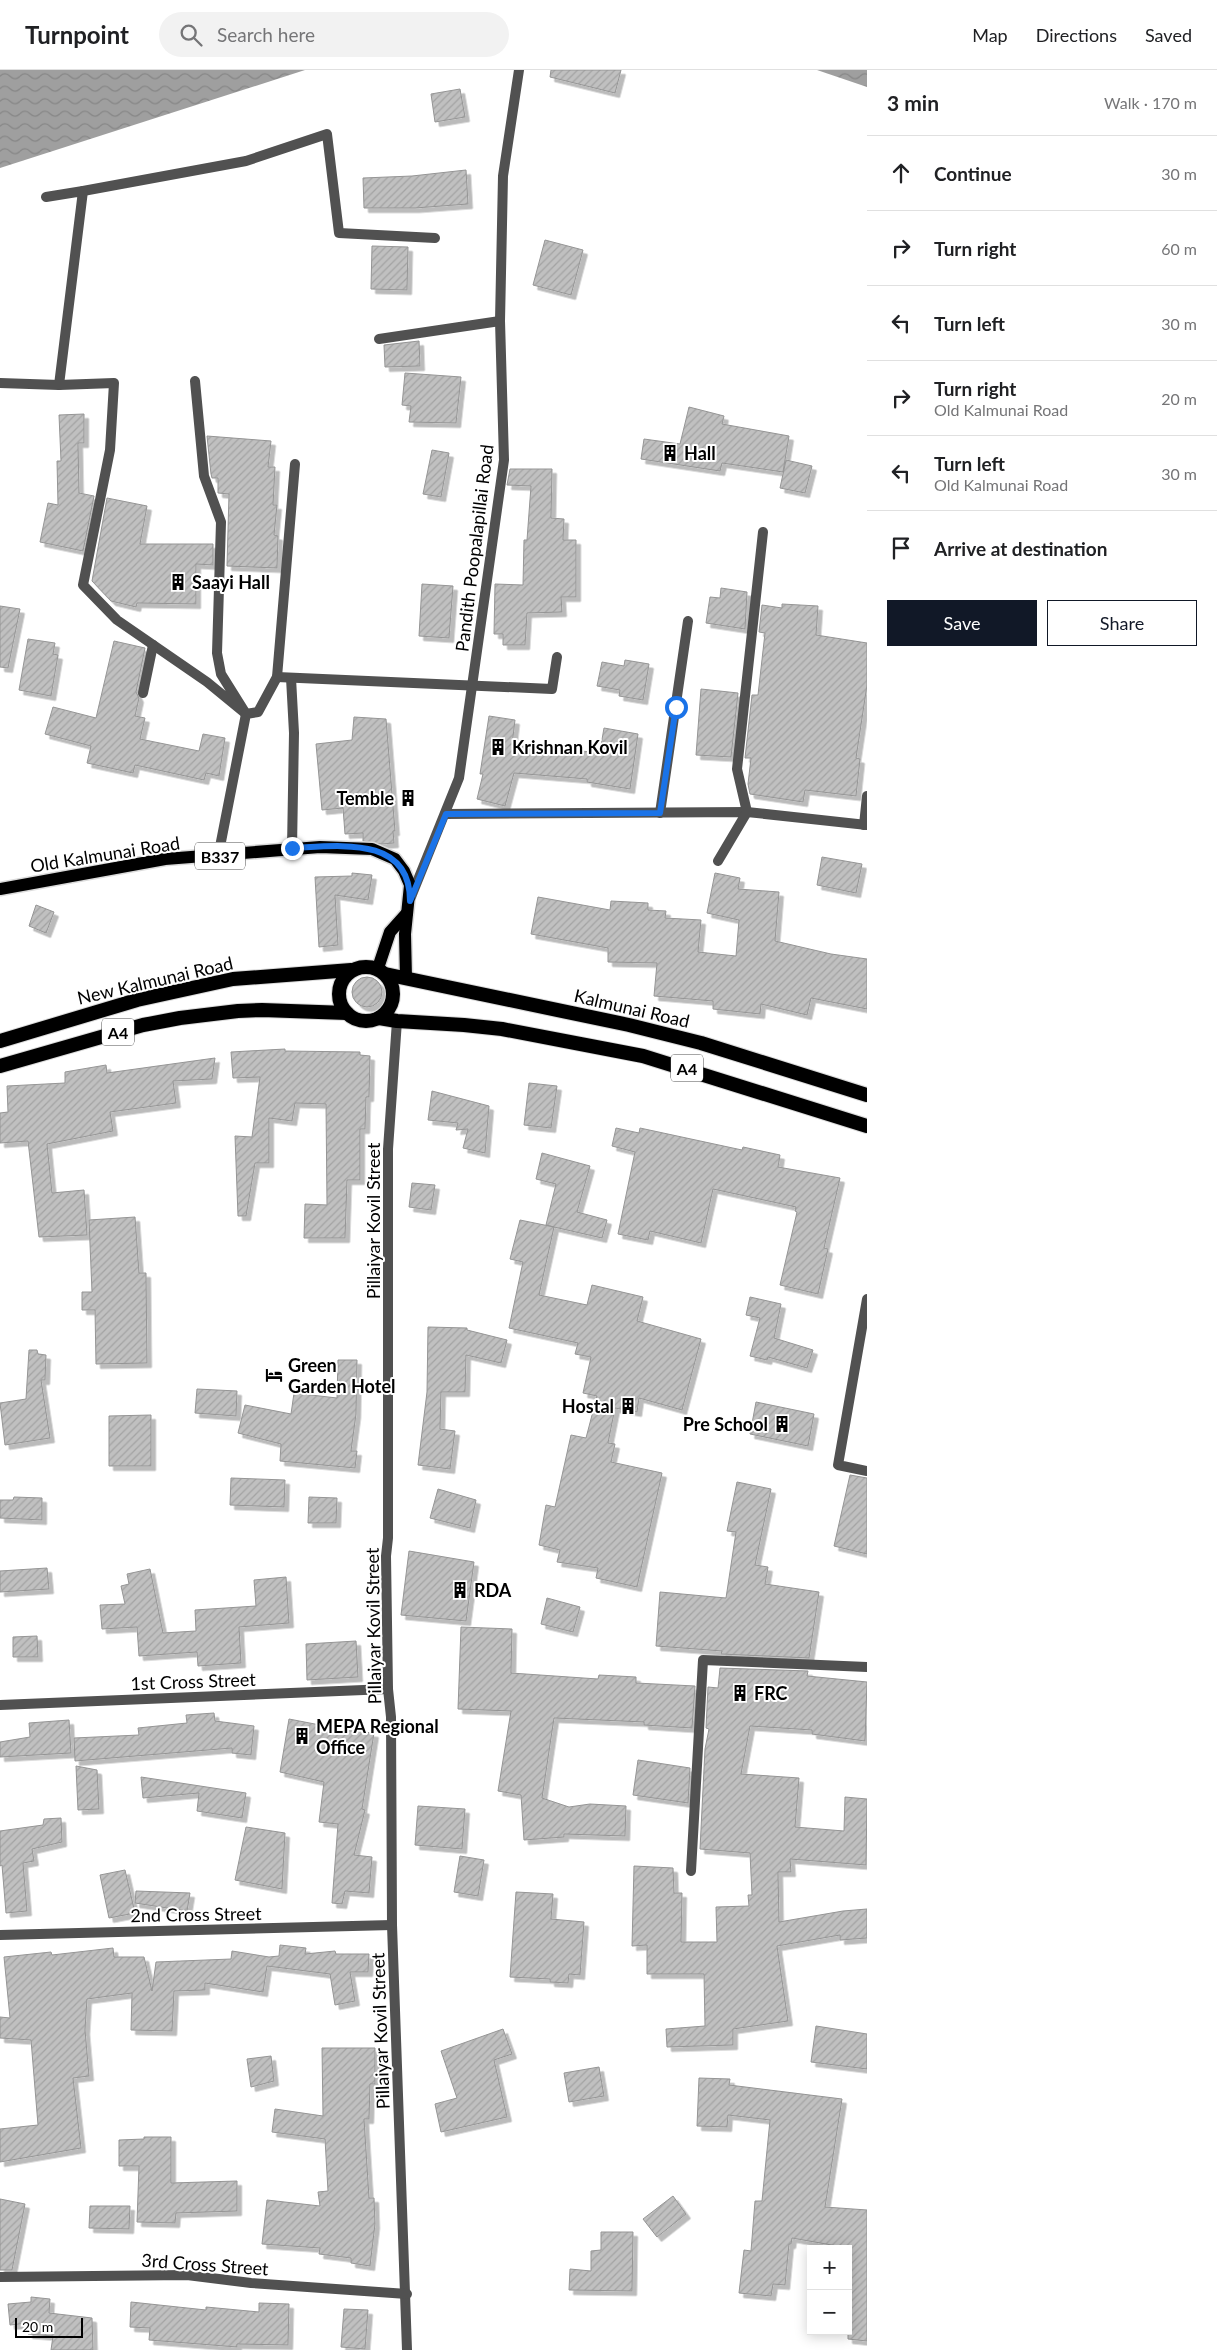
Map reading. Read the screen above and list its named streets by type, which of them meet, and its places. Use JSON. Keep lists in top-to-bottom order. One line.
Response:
{"streets":{"highway":["New Kalmunai Road","Kalmunai Road","A4"],"main road":["Old Kalmunai Road","B337"],"street":["Pandith Poopalapillai Road","Pillaiyar Kovil Street","1st Cross Street","2nd Cross Street","3rd Cross Street"]},"crossings":[["Pandith Poopalapillai Road","Old Kalmunai Road"],["Old Kalmunai Road","Kalmunai Road"],["New Kalmunai Road","Kalmunai Road"],["New Kalmunai Road","A4"],["Kalmunai Road","A4"],["A4","Pillaiyar Kovil Street"],["Pillaiyar Kovil Street","1st Cross Street"],["Pillaiyar Kovil Street","2nd Cross Street"],["Pillaiyar Kovil Street","3rd Cross Street"]],"places":{"building":["Hall","Saayi Hall","Krishnan Kovil","Temble","Hostal","Pre School","RDA","FRC","MEPA Regional Office"],"hotel":["Green Garden Hotel"]},"scale_bar":"20 m","page":{"header":"Turnpoint","search":"Search here","nav":["Map","Directions","Saved"],"heading":["3 min","Walk · 170 m"],"list":[["Continue","30 m"],["Turn right","60 m"],["Turn left","30 m"],["Turn right","Old Kalmunai Road","20 m"],["Turn left","Old Kalmunai Road","30 m"],"Arrive at destination"],"buttons":["Save","Share"],"map_buttons":["+","−"],"scale":"20 m"}}
